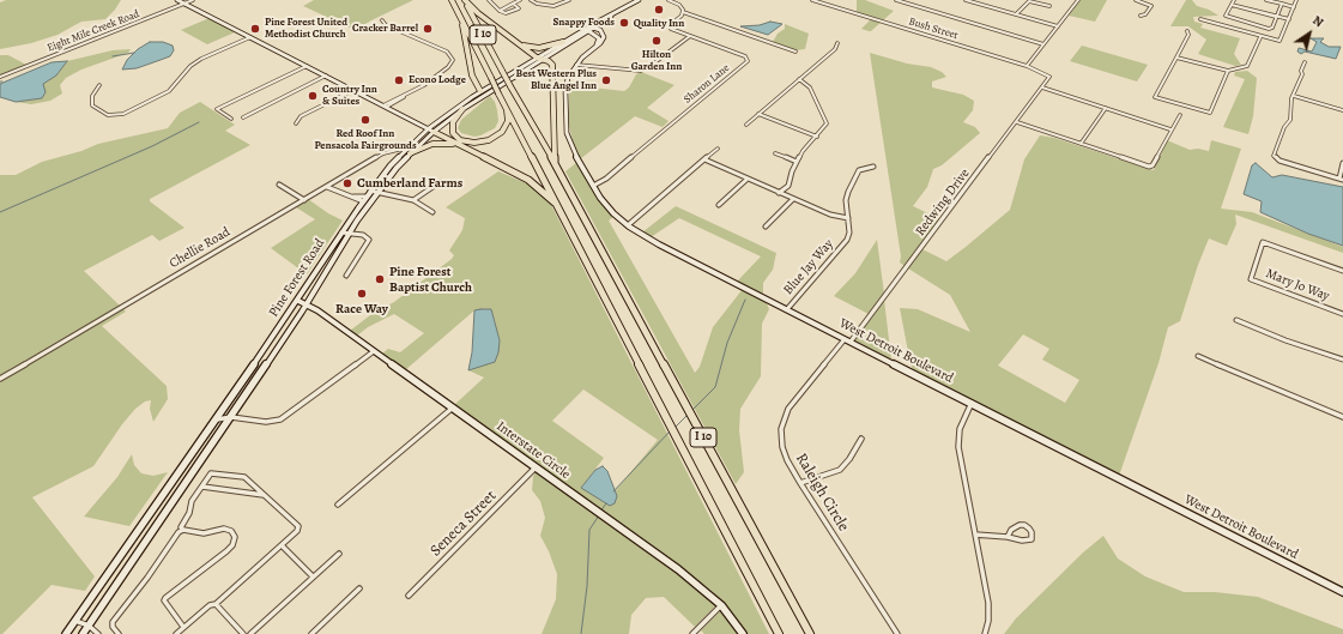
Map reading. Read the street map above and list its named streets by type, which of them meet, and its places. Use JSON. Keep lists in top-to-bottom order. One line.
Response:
{"streets":{"highway":["I 10"],"street":["Bush Street","Eight Mile Creek Road","Sharon Lane","Redwing Drive","Chellie Road","Blue Jay Way","Pine Forest Road","Mary Jo Way","West Detroit Boulevard","Interstate Circle","Raleigh Circle","Seneca Street"]},"crossings":[["Bush Street","Redwing Drive"],["Sharon Lane","West Detroit Boulevard"],["Redwing Drive","West Detroit Boulevard"],["Redwing Drive","Raleigh Circle"],["Chellie Road","Pine Forest Road"],["Blue Jay Way","West Detroit Boulevard"],["Pine Forest Road","Interstate Circle"],["West Detroit Boulevard","Raleigh Circle"],["Interstate Circle","Seneca Street"]],"places":["Quality Inn","Snappy Foods","Pine Forest United Methodist Church","Cracker Barrel","Hilton Garden Inn","Econo Lodge","Best Western Plus Blue Angel Inn","Country Inn & Suites","Red Roof Inn Pensacola Fairgrounds","Cumberland Farms","Pine Forest Baptist Church","Race Way"],"north":"top right"}
